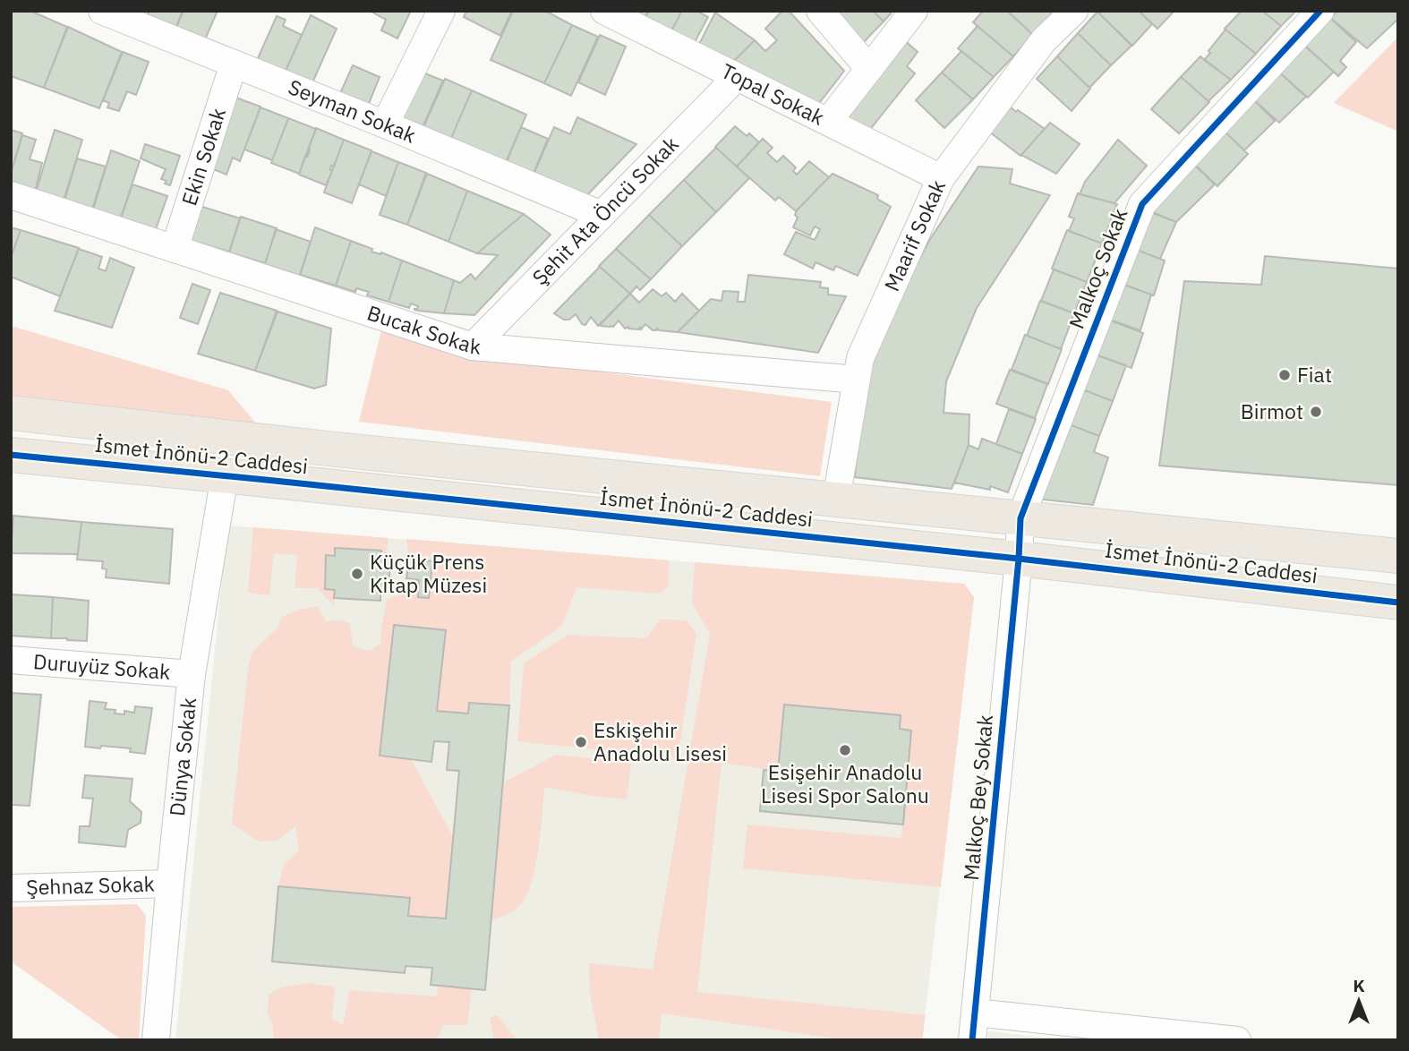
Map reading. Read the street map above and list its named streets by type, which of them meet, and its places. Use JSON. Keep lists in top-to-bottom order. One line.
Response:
{"streets":{"main road":["İsmet İnönü-2 Caddesi"],"street":["Topal Sokak","Seyman Sokak","Ekin Sokak","Şehit Ata Öncü Sokak","Maarif Sokak","Malkoç Sokak","Bucak Sokak","Duruyüz Sokak","Dünya Sokak","Malkoç Bey Sokak","Şehnaz Sokak"]},"crossings":[["Topal Sokak","Şehit Ata Öncü Sokak"],["Topal Sokak","Maarif Sokak"],["Seyman Sokak","Ekin Sokak"],["Seyman Sokak","Şehit Ata Öncü Sokak"],["Ekin Sokak","Bucak Sokak"],["Şehit Ata Öncü Sokak","Bucak Sokak"],["Maarif Sokak","Bucak Sokak"],["Maarif Sokak","İsmet İnönü-2 Caddesi"],["Malkoç Sokak","İsmet İnönü-2 Caddesi"],["Malkoç Sokak","Malkoç Bey Sokak"],["İsmet İnönü-2 Caddesi","Dünya Sokak"],["İsmet İnönü-2 Caddesi","Malkoç Bey Sokak"],["Duruyüz Sokak","Dünya Sokak"],["Dünya Sokak","Şehnaz Sokak"]],"places":["Fiat","Birmot","Küçük Prens Kitap Müzesi","Eskişehir Anadolu Lisesi","Esişehir Anadolu Lisesi Spor Salonu"],"north":"top"}
